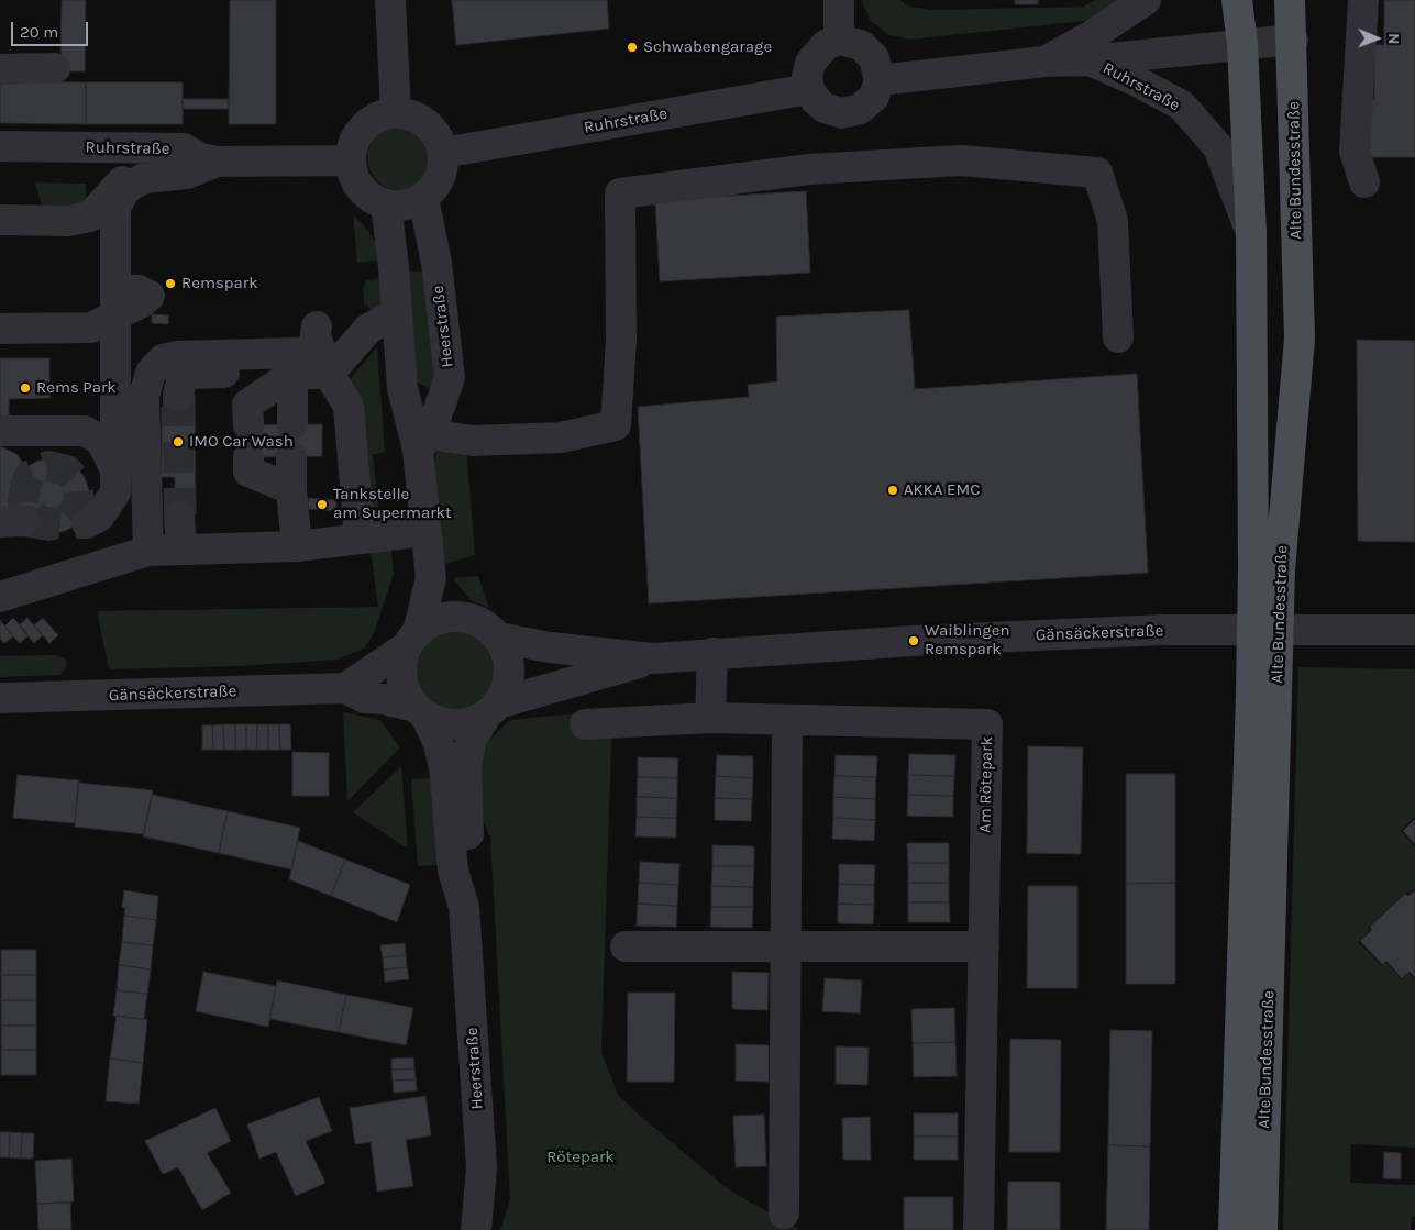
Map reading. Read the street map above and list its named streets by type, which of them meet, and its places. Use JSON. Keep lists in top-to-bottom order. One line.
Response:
{"streets":{"main road":["Alte Bundesstraße"],"street":["Ruhrstraße","Heerstraße","Gänsäckerstraße","Am Rötepark"]},"crossings":[["Ruhrstraße","Alte Bundesstraße"],["Ruhrstraße","Heerstraße"],["Heerstraße","Gänsäckerstraße"]],"parks":["Rötepark"],"places":["Schwabengarage","Remspark","Rems Park","IMO Car Wash","AKKA EMC","Tankstelle am Supermarkt","Waiblingen Remspark"],"scale_bar":"20 m","north":"right"}
